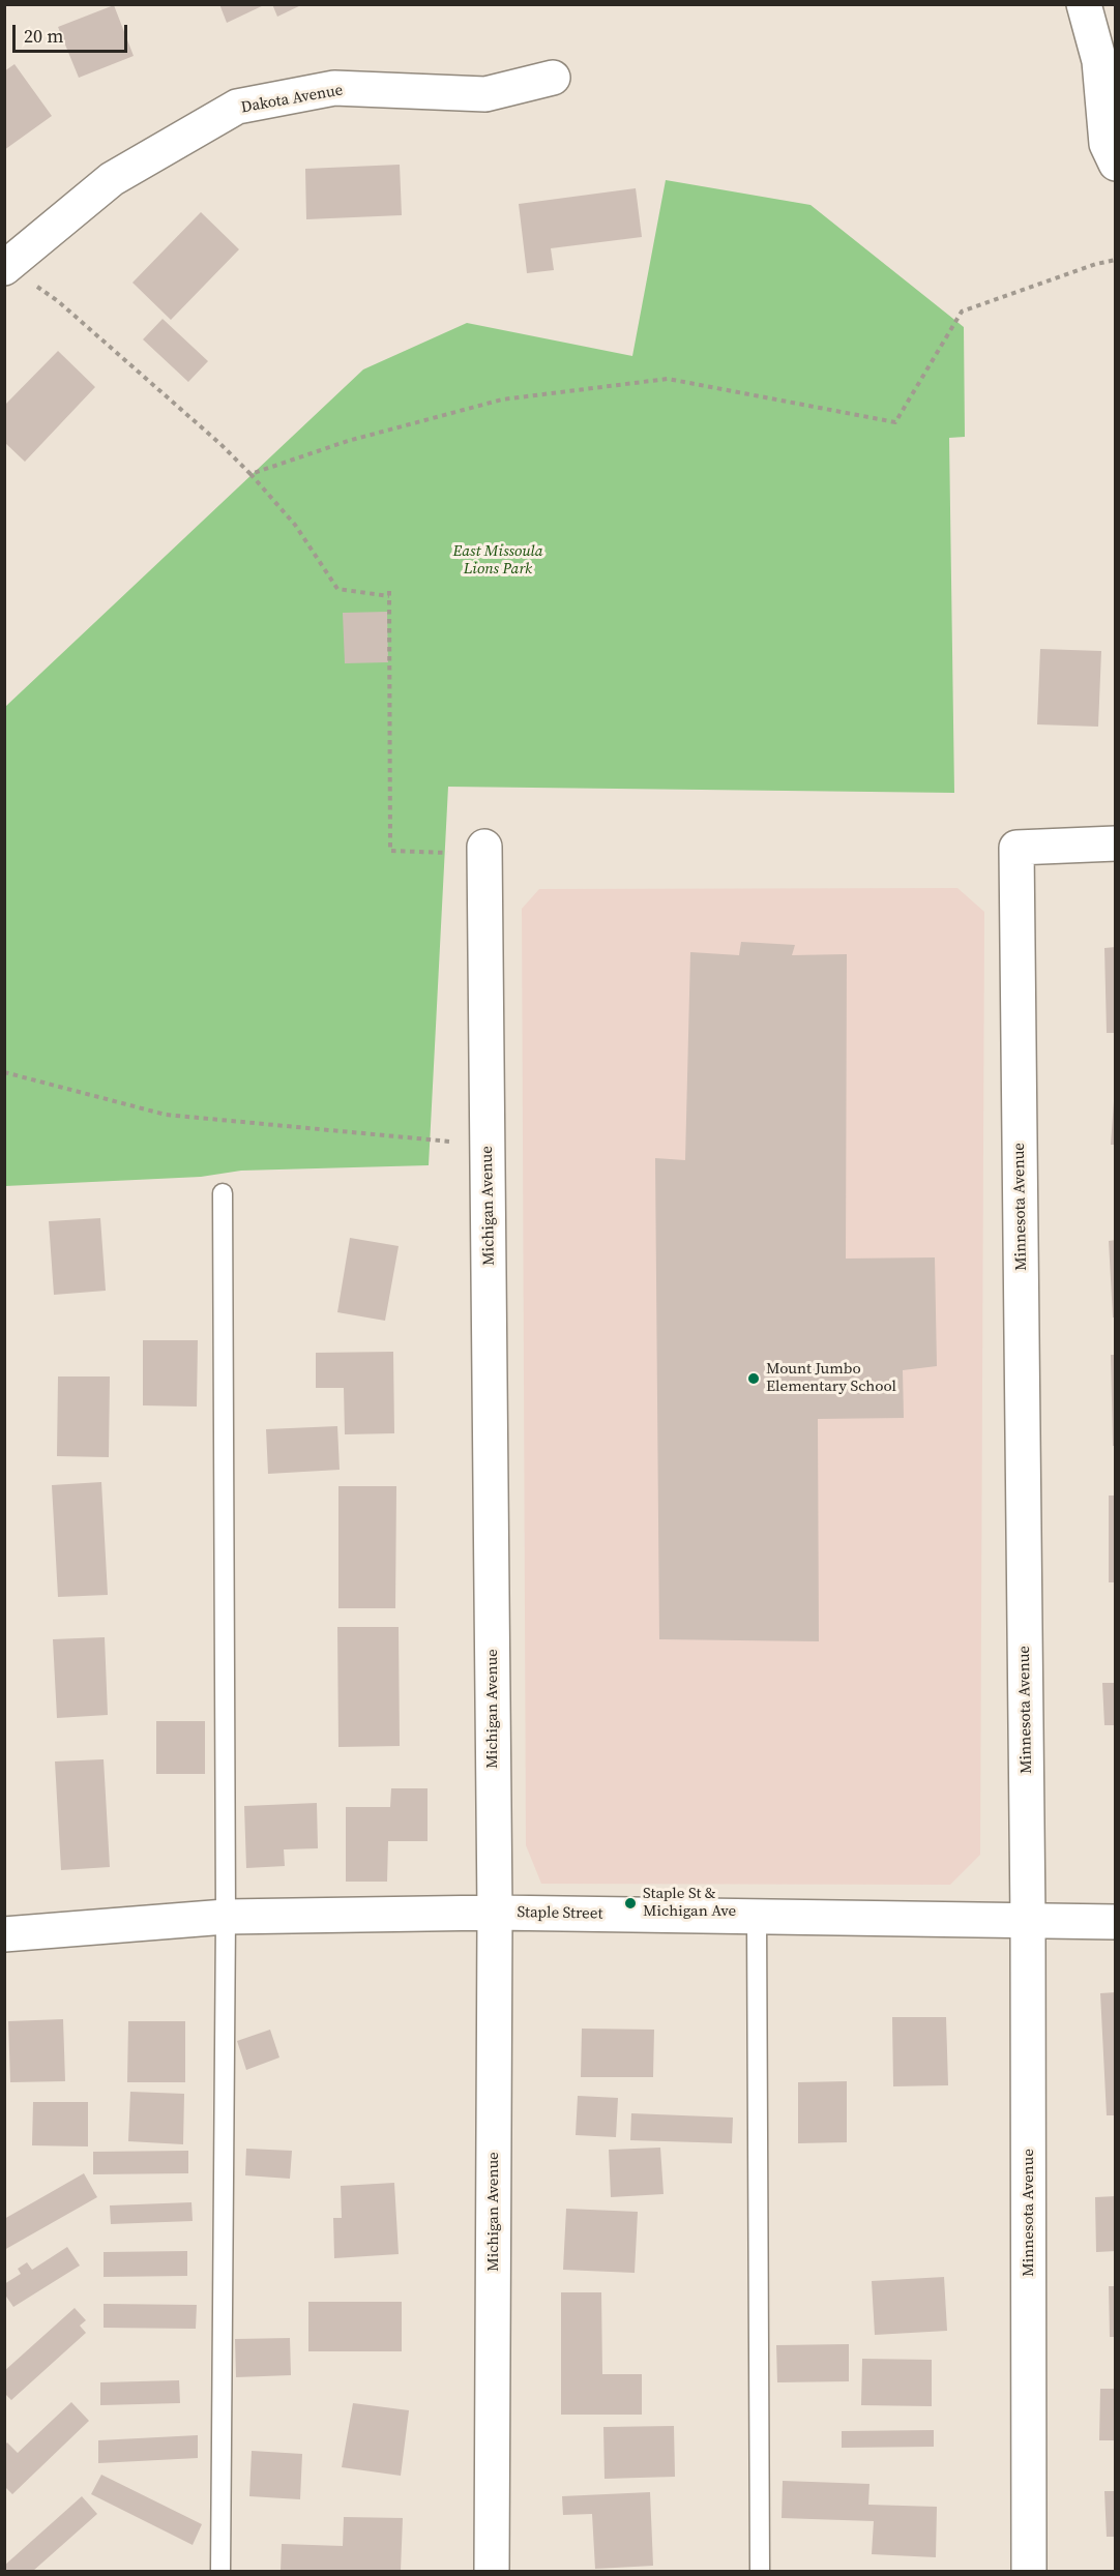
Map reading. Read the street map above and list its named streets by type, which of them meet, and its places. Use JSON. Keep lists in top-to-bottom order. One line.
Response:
{"streets":{"street":["Dakota Avenue","Michigan Avenue","Minnesota Avenue","Staple Street"]},"crossings":[["Michigan Avenue","Staple Street"],["Minnesota Avenue","Staple Street"]],"parks":["East Missoula Lions Park"],"places":["Mount Jumbo Elementary School","Staple St & Michigan Ave"],"scale_bar":"20 m"}
